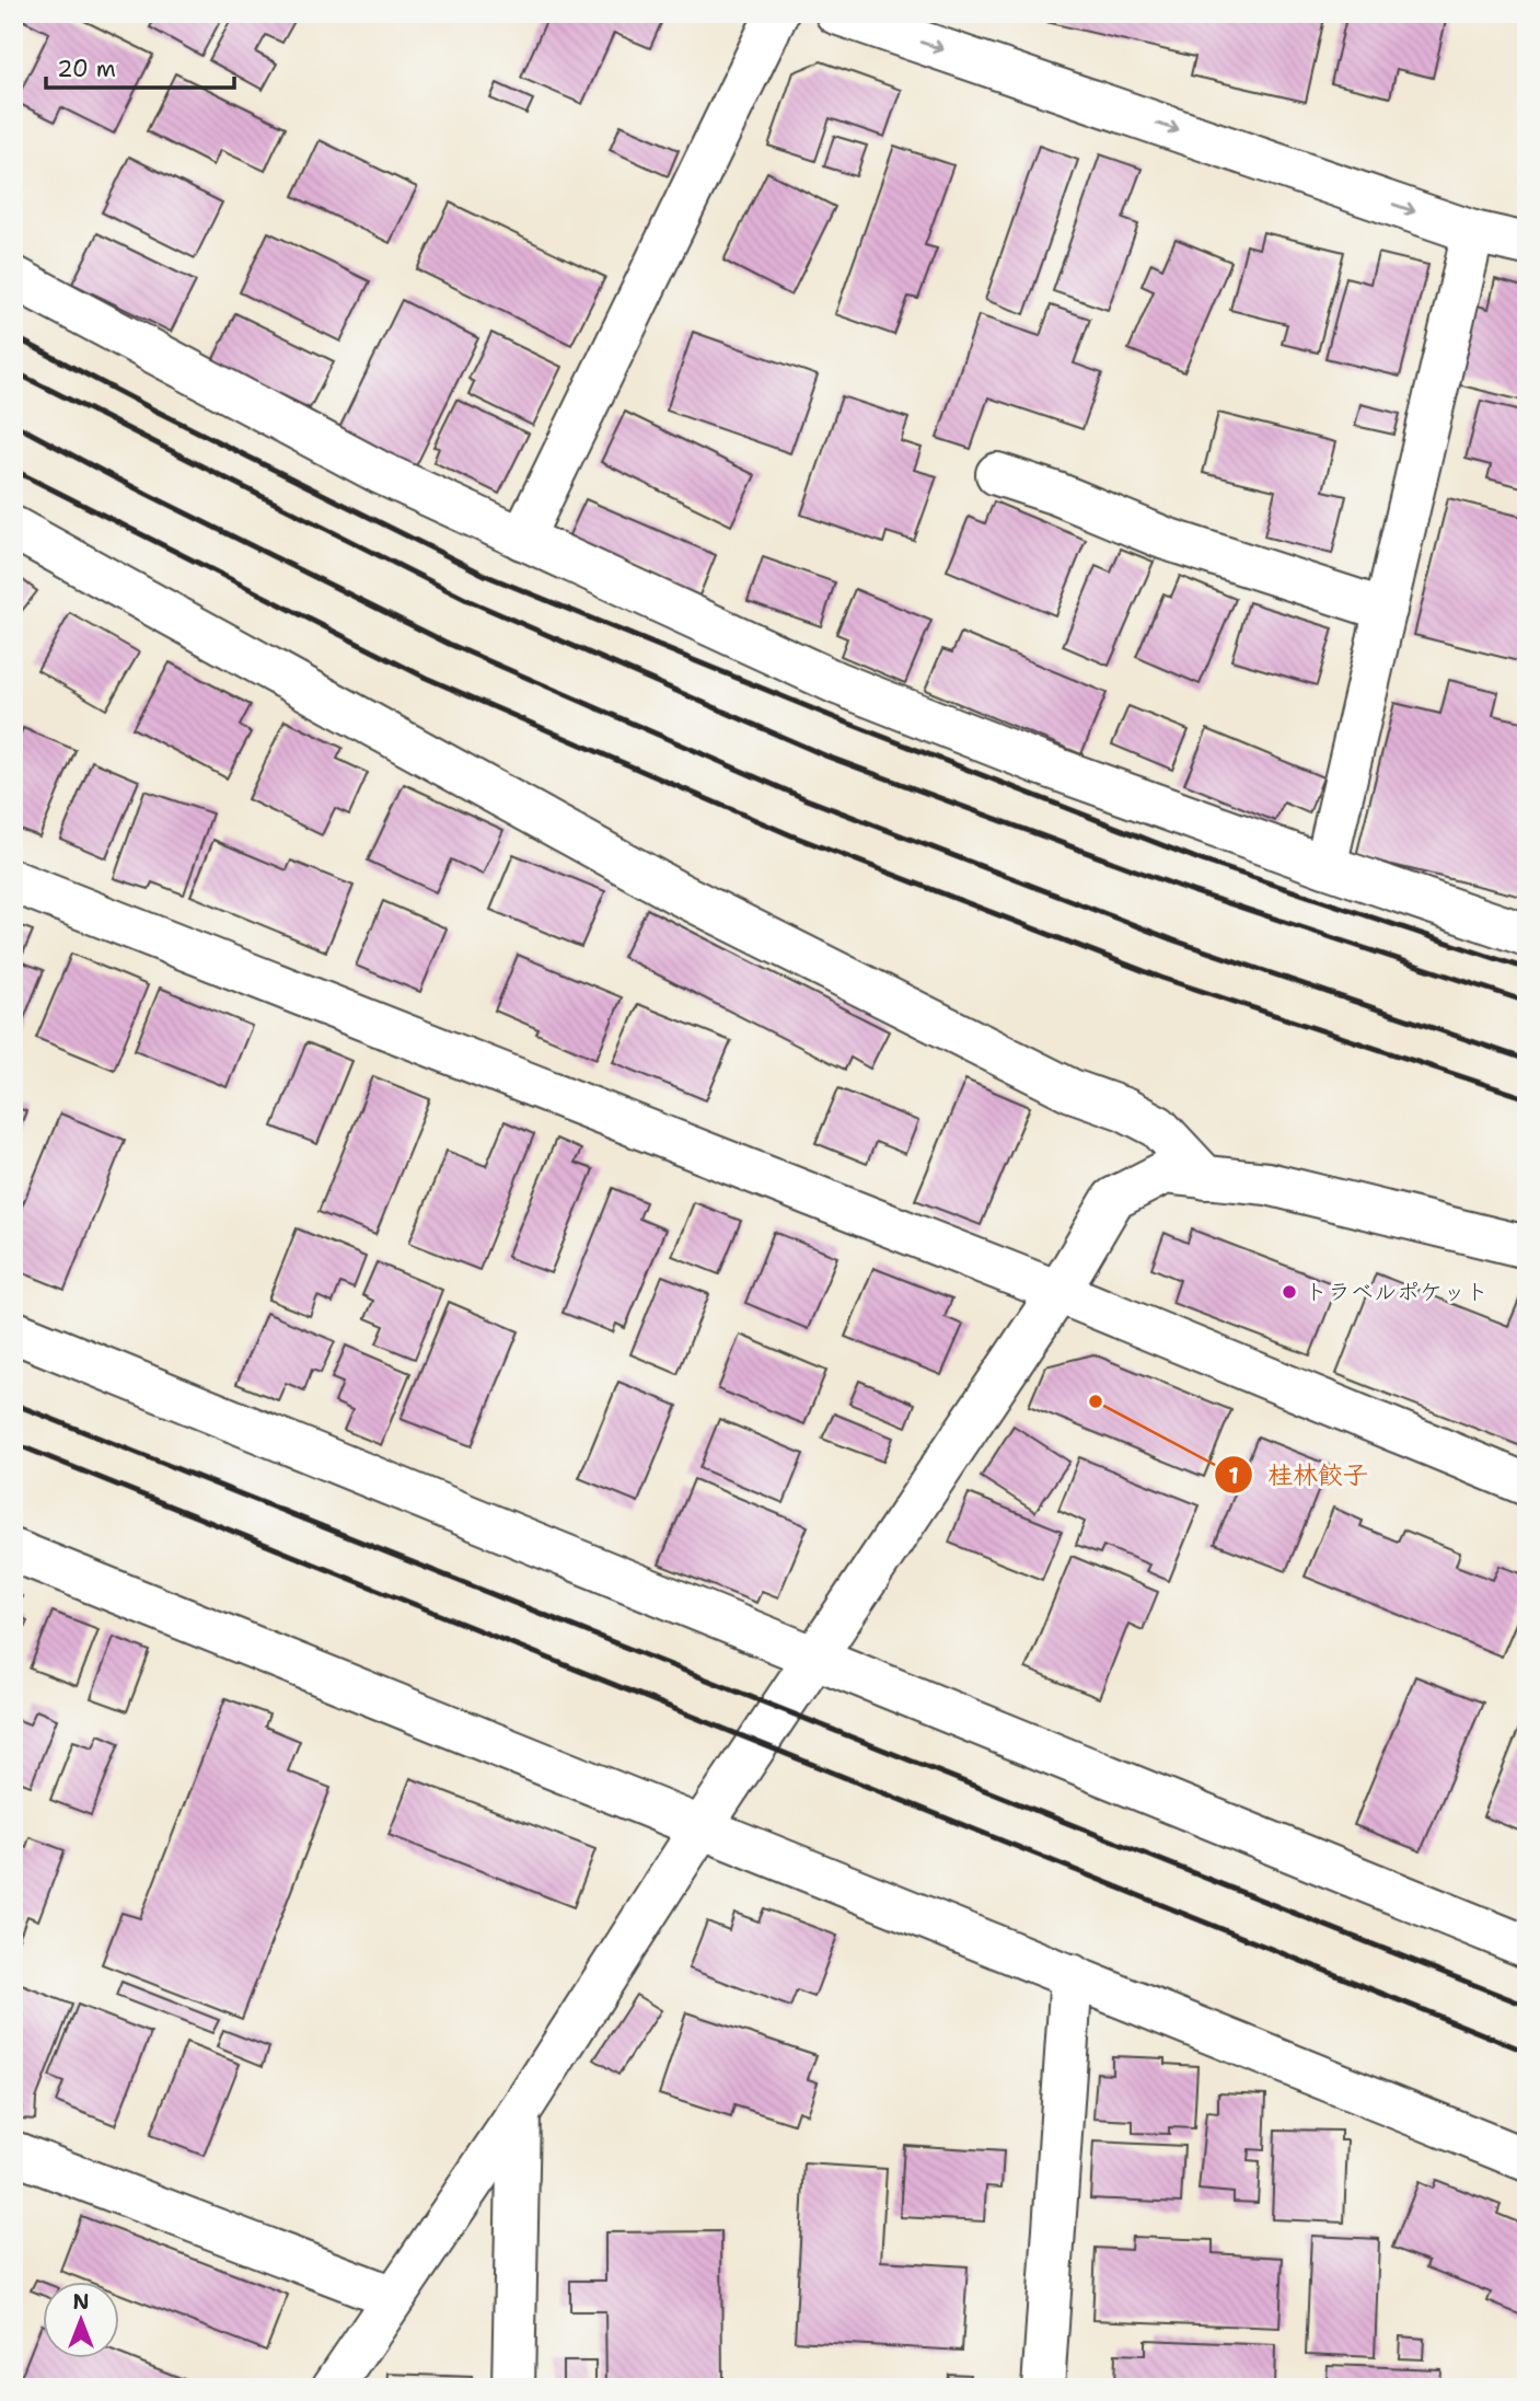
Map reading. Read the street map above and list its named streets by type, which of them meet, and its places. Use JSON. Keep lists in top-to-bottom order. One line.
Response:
{"places":["トラベルポケット","桂林餃子"],"scale_bar":"20 m","north":"top"}
